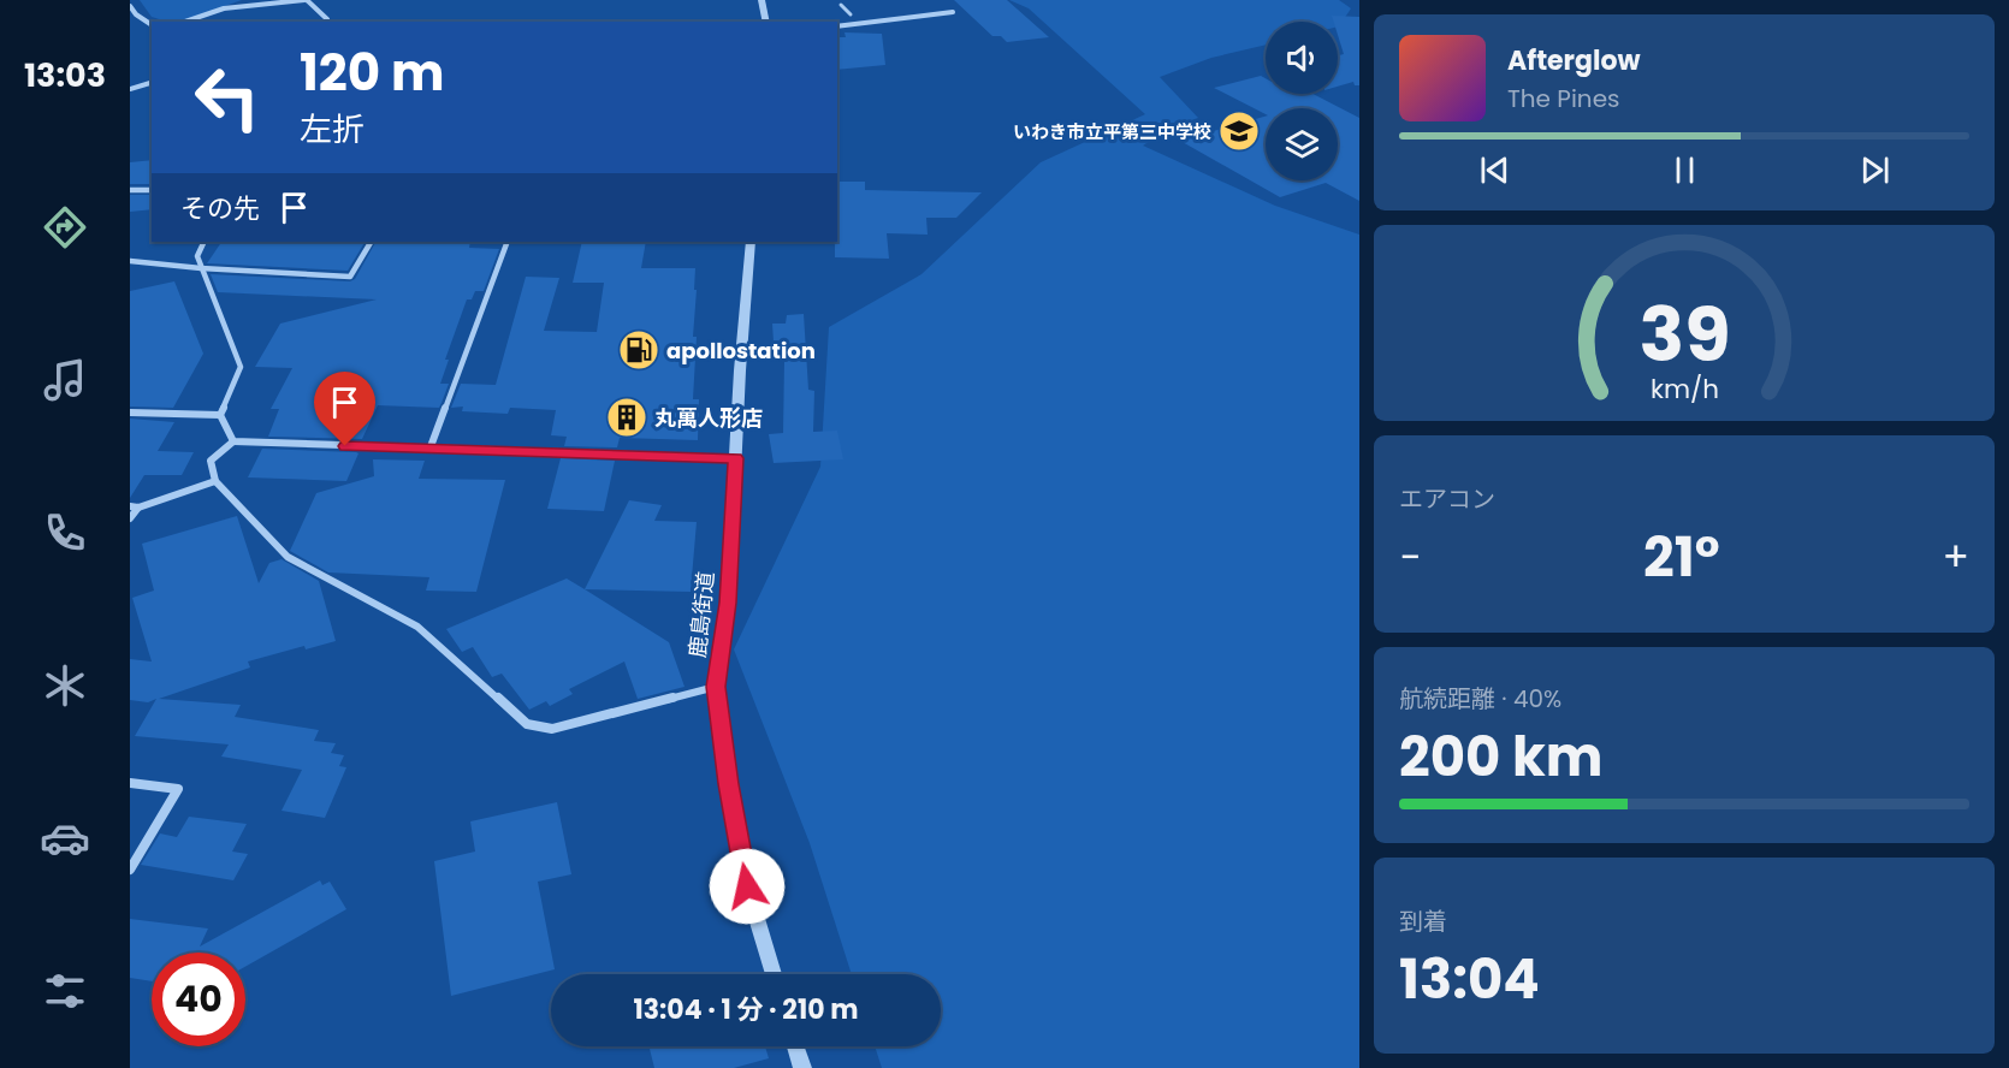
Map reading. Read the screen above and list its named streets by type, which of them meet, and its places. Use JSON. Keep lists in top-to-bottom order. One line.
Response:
{"streets":{"street":["鹿島街道"]},"places":{"school or university":["いわき市立平第三中学校"],"fuel station":["apollostation"],"building":["丸萬人形店"]},"page":{"tabs":"13:03","turn":["120 m","左折"],"song":["Afterglow","The Pines"],"then":"その先","tile":["エアコン",["航続距離 · 40%","200 km"],["到着","13:04"]],"heat":["−","21°","+"],"limit":"40","trip":"13:04 · 1 分 · 210 m","gauge":["39","km/h"]}}
